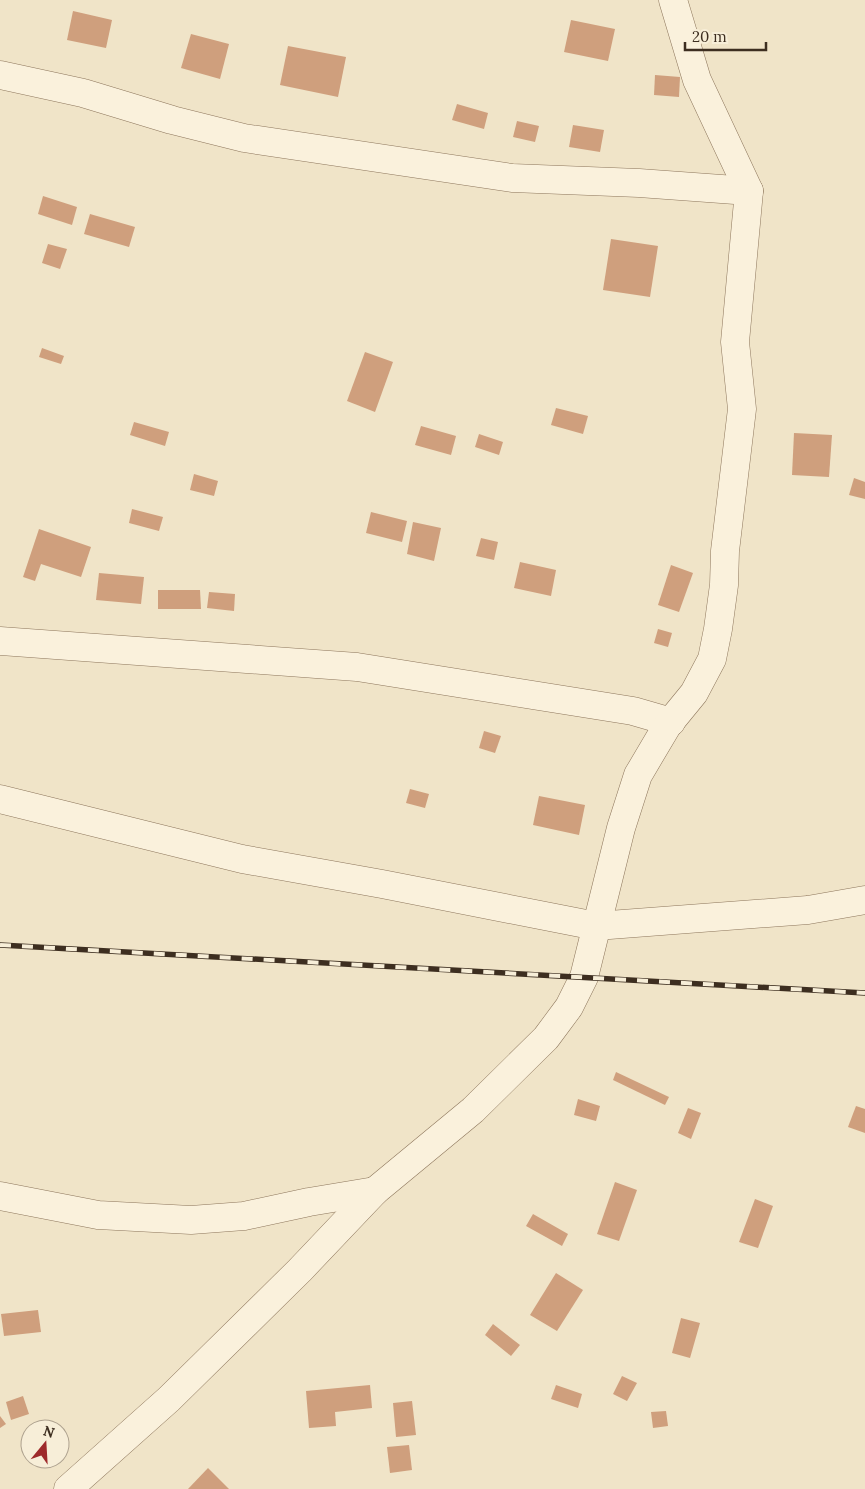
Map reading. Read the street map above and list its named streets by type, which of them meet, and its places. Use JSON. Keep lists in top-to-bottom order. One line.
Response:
{"scale_bar":"20 m","north":"top"}
